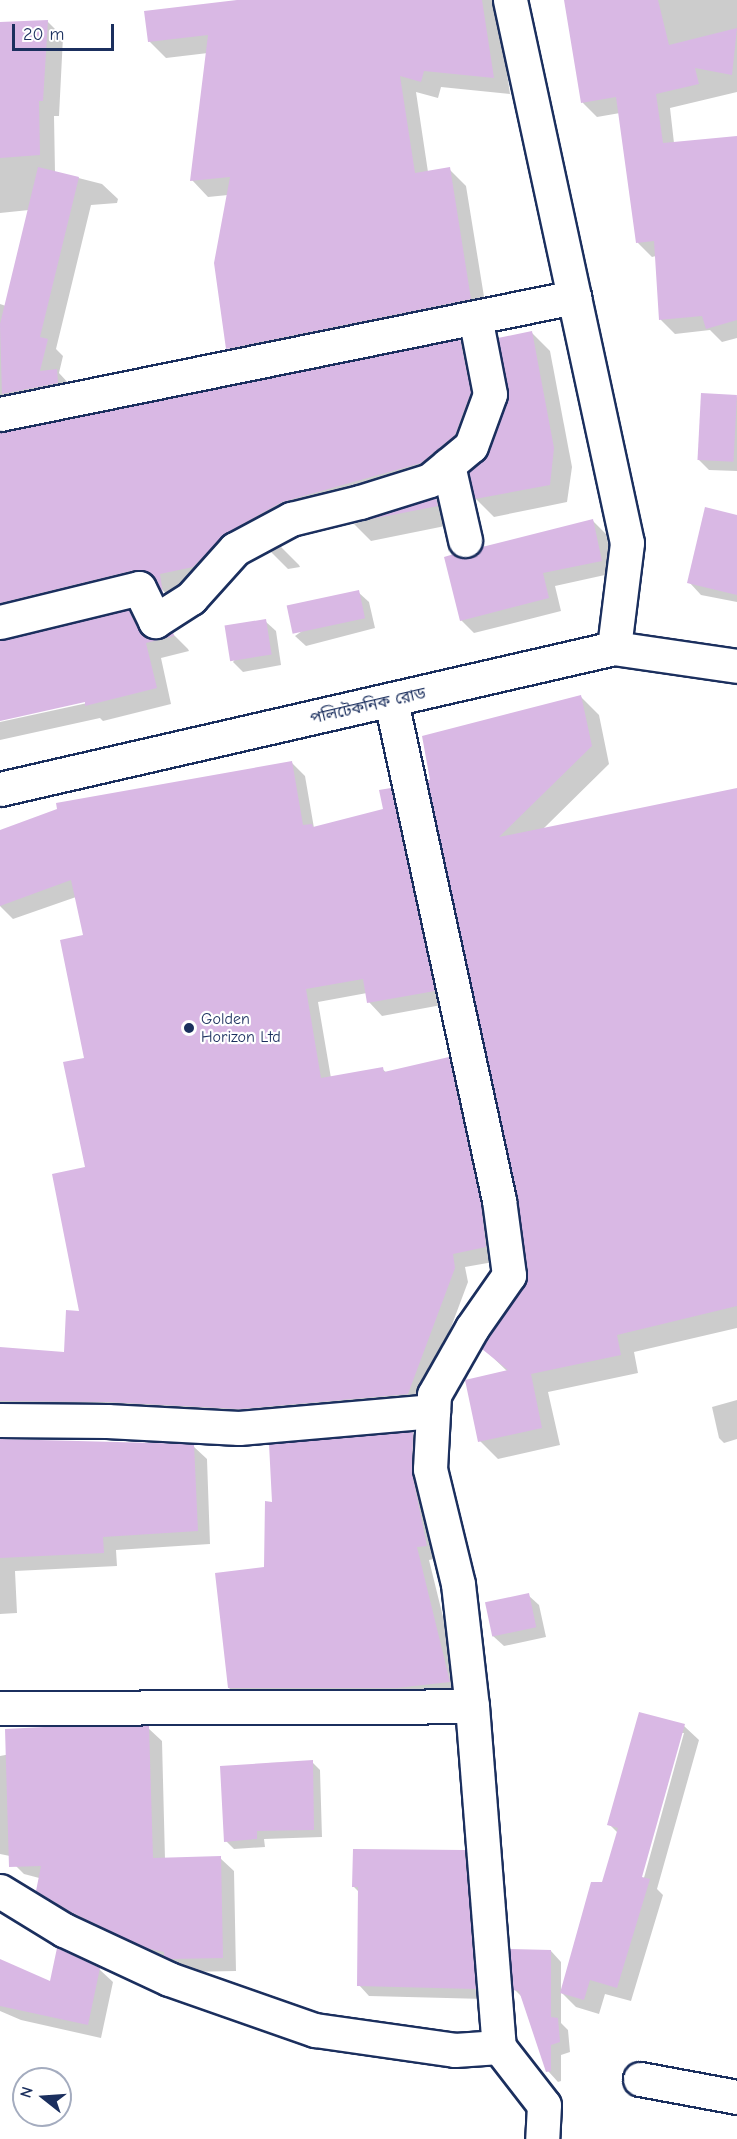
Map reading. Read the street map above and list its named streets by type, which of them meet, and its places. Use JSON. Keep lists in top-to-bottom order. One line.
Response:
{"streets":{"street":["পলিটেকনিক রোড"]},"places":["Golden Horizon Ltd"],"scale_bar":"20 m","north":"left"}
